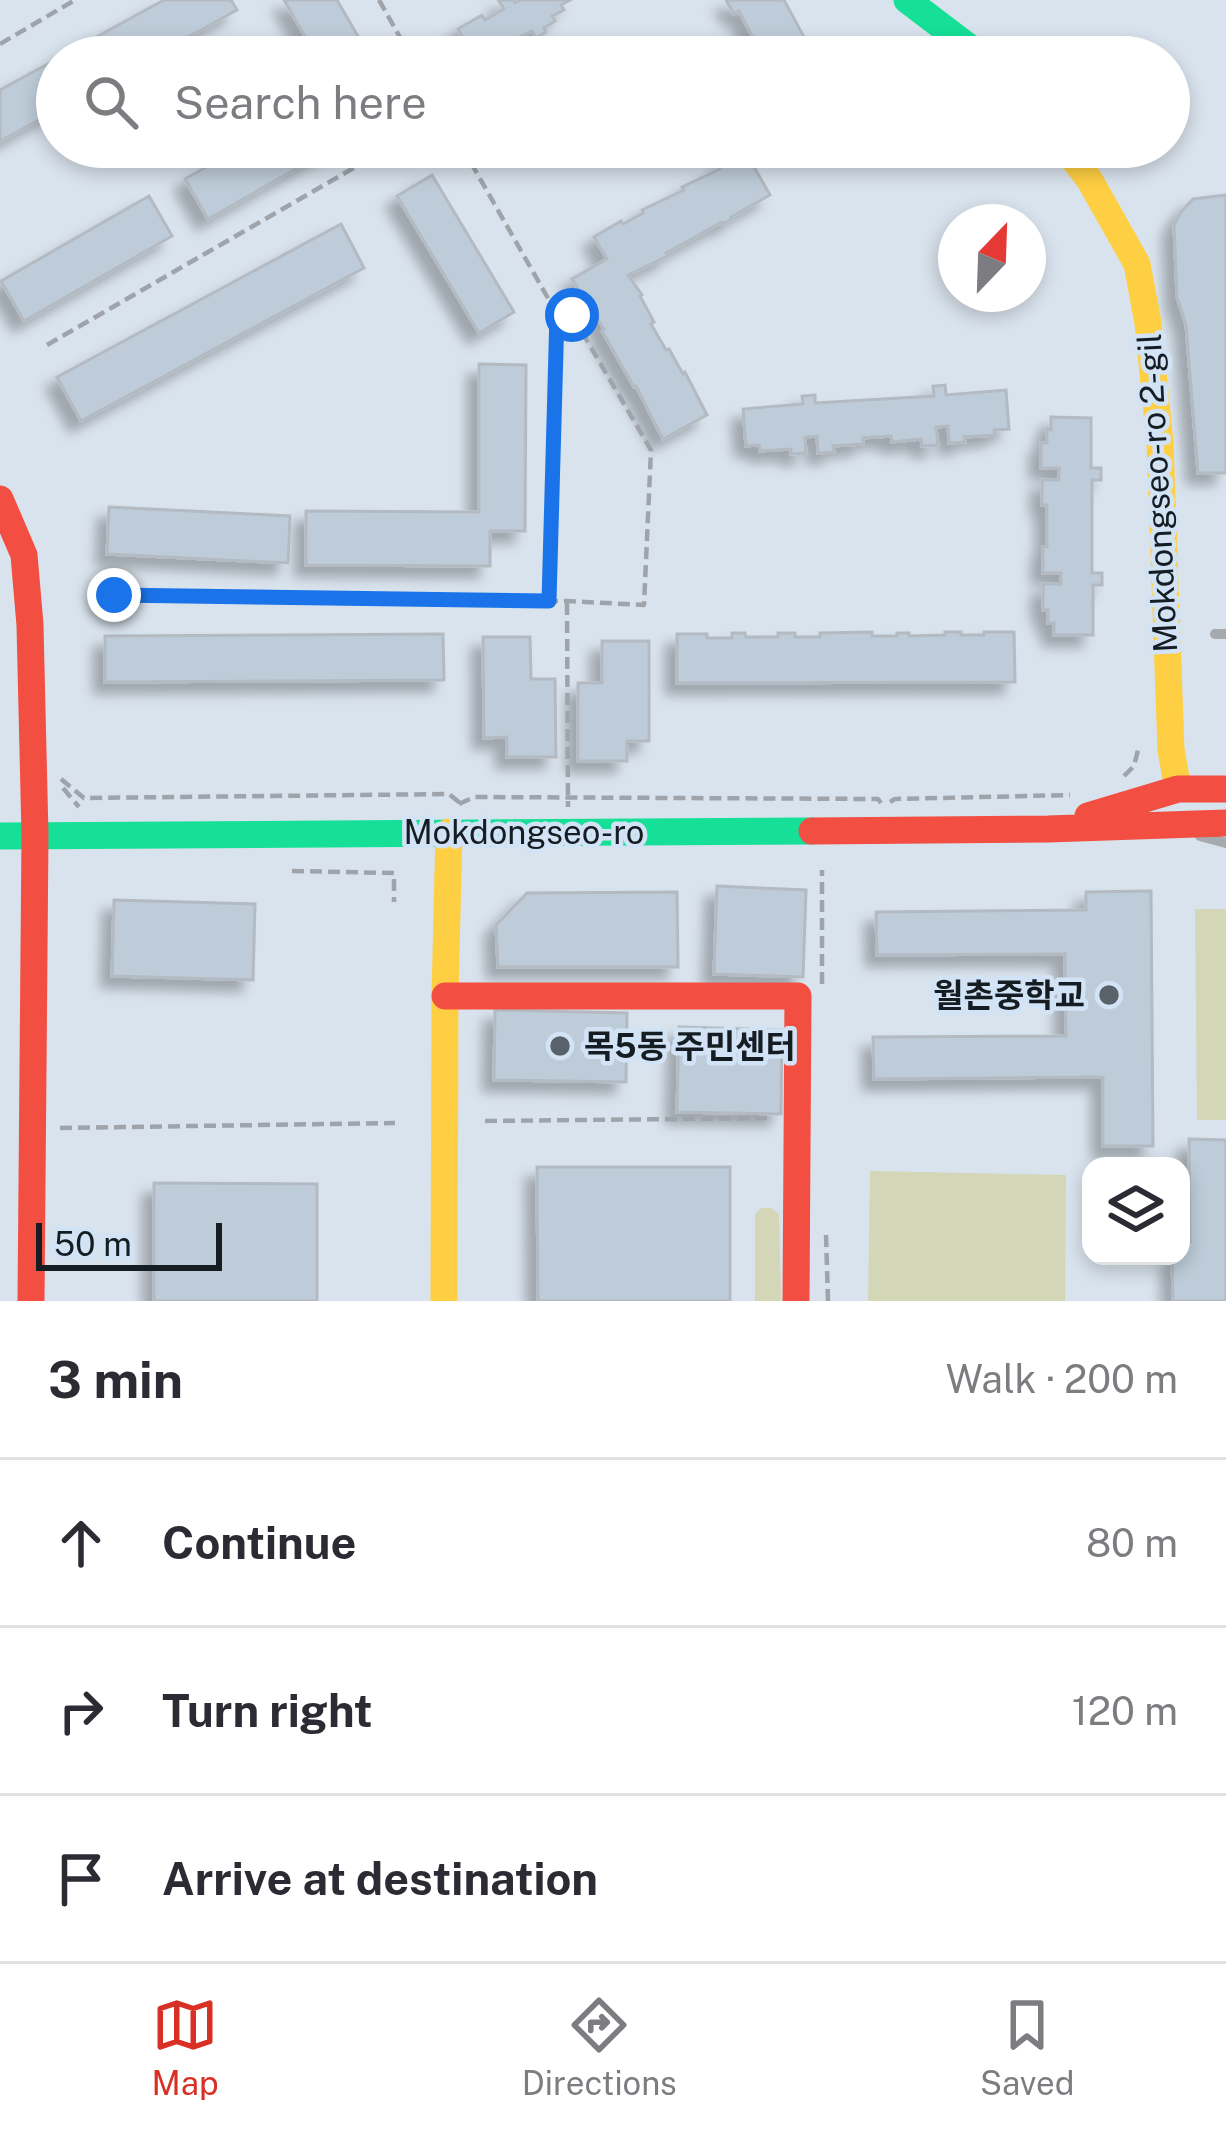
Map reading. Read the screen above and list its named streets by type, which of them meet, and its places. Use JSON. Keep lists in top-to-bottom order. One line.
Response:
{"streets":{"street":["Mokdongseo-ro 2-gil","Mokdongseo-ro"]},"crossings":[["Mokdongseo-ro 2-gil","Mokdongseo-ro"]],"places":["월촌중학교","목5동 주민센터"],"scale_bar":"50 m","north":"top right","page":{"search":"Search here","scale":"50 m","heading":["3 min","Walk · 200 m"],"list":[["Continue","80 m"],["Turn right","120 m"],"Arrive at destination"],"nav":["Map","Directions","Saved"]}}
